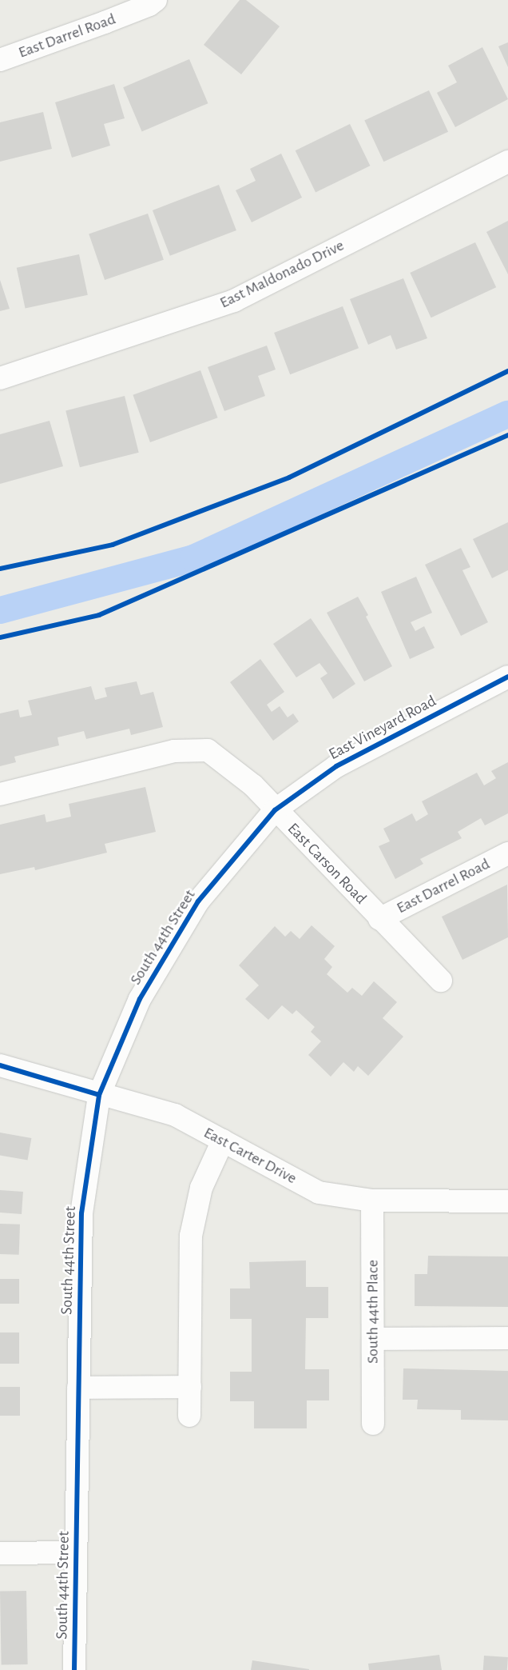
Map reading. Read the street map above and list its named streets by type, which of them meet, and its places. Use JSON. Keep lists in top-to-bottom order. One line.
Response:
{"streets":{"street":["East Darrel Road","East Maldonado Drive","East Vineyard Road","East Carson Road","South 44th Street","East Carter Drive","South 44th Place"]},"crossings":[["East Darrel Road","East Carson Road"],["East Vineyard Road","East Carson Road"],["East Vineyard Road","South 44th Street"],["East Carson Road","South 44th Street"],["South 44th Street","East Carter Drive"],["East Carter Drive","South 44th Place"]]}
